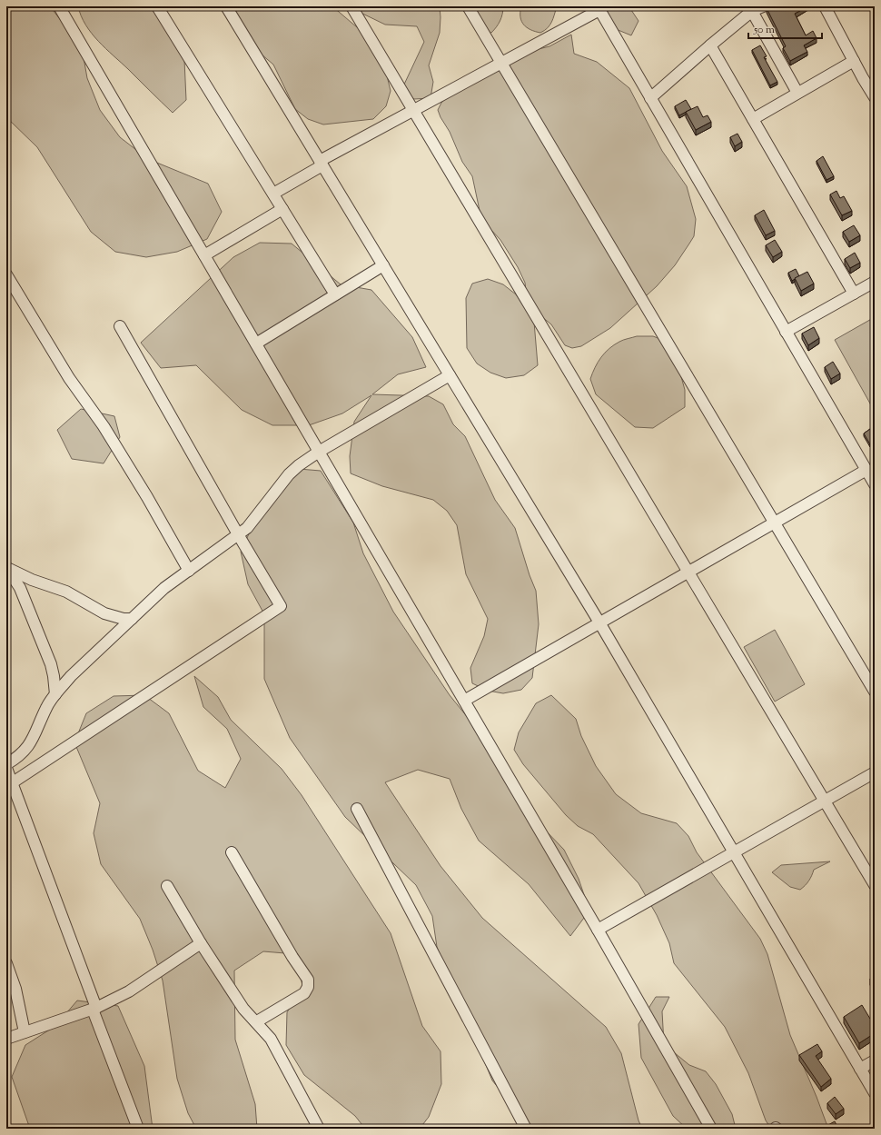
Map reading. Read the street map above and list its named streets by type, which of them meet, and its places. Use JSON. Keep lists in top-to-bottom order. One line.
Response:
{"scale_bar":"50 m"}
